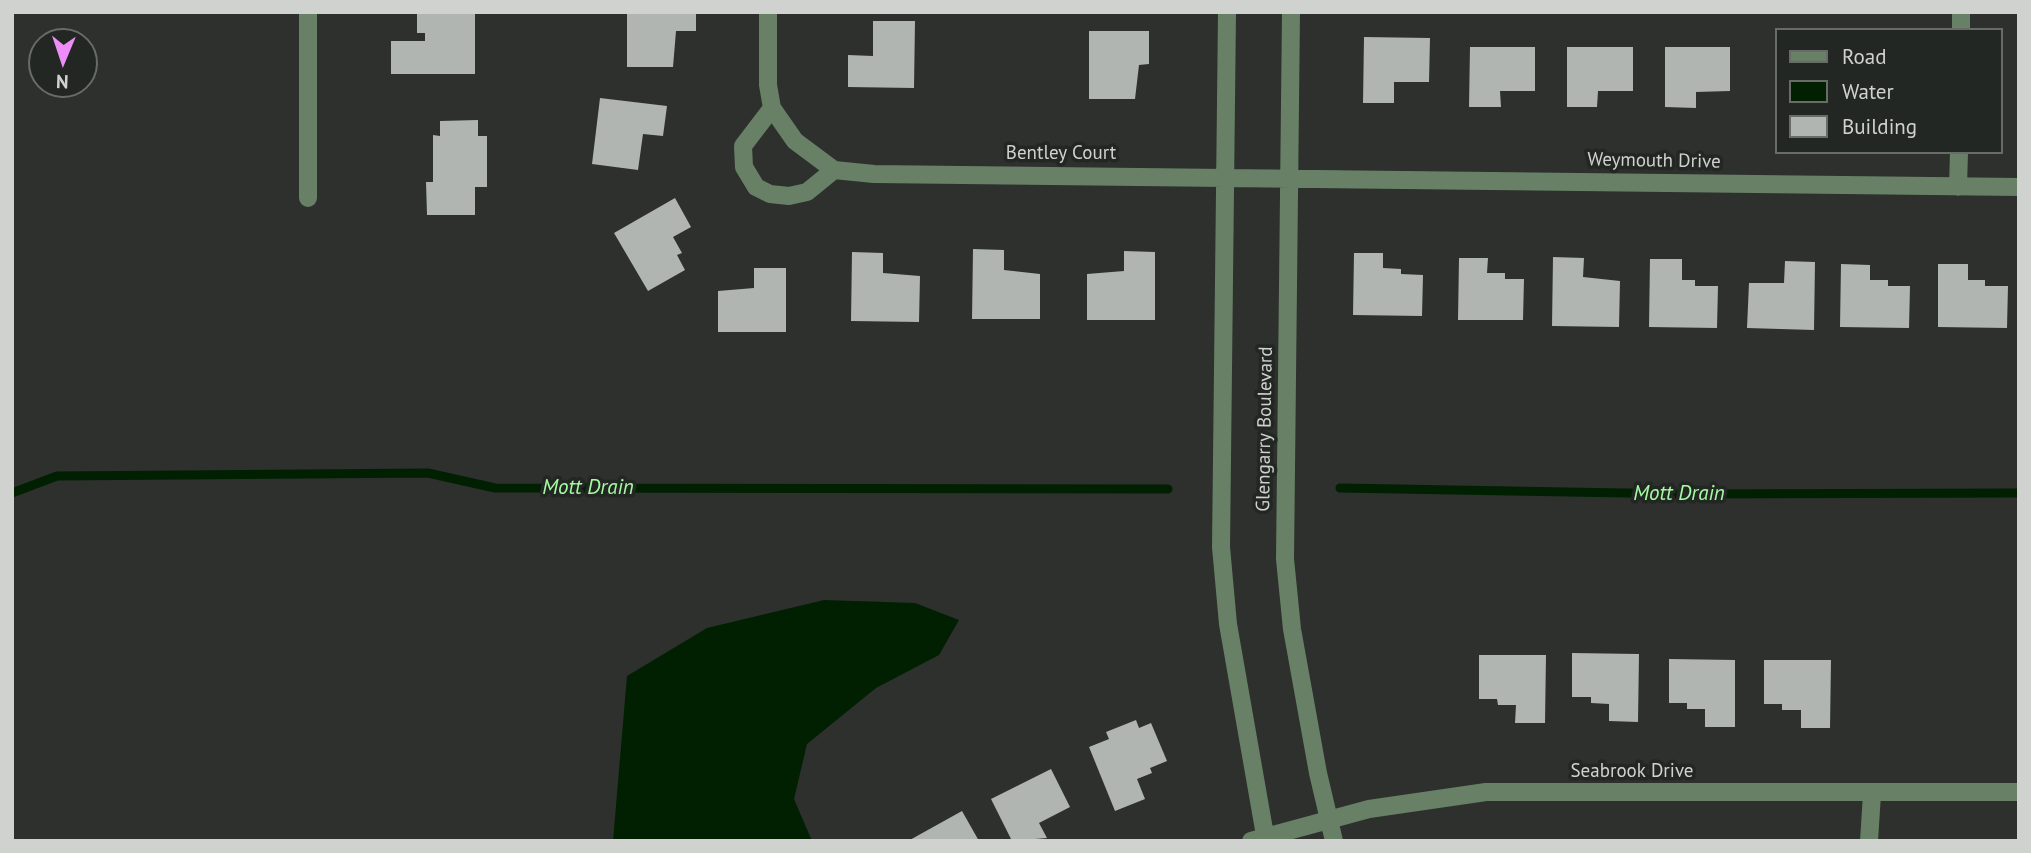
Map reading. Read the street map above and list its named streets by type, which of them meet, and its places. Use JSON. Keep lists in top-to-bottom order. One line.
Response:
{"streets":{"street":["Bentley Court","Weymouth Drive","Glengarry Boulevard","Seabrook Drive"]},"crossings":[["Bentley Court","Weymouth Drive"],["Bentley Court","Glengarry Boulevard"],["Weymouth Drive","Glengarry Boulevard"],["Glengarry Boulevard","Seabrook Drive"]],"water":["Mott Drain"],"legend":["Road","Water","Building"],"north":"bottom"}
